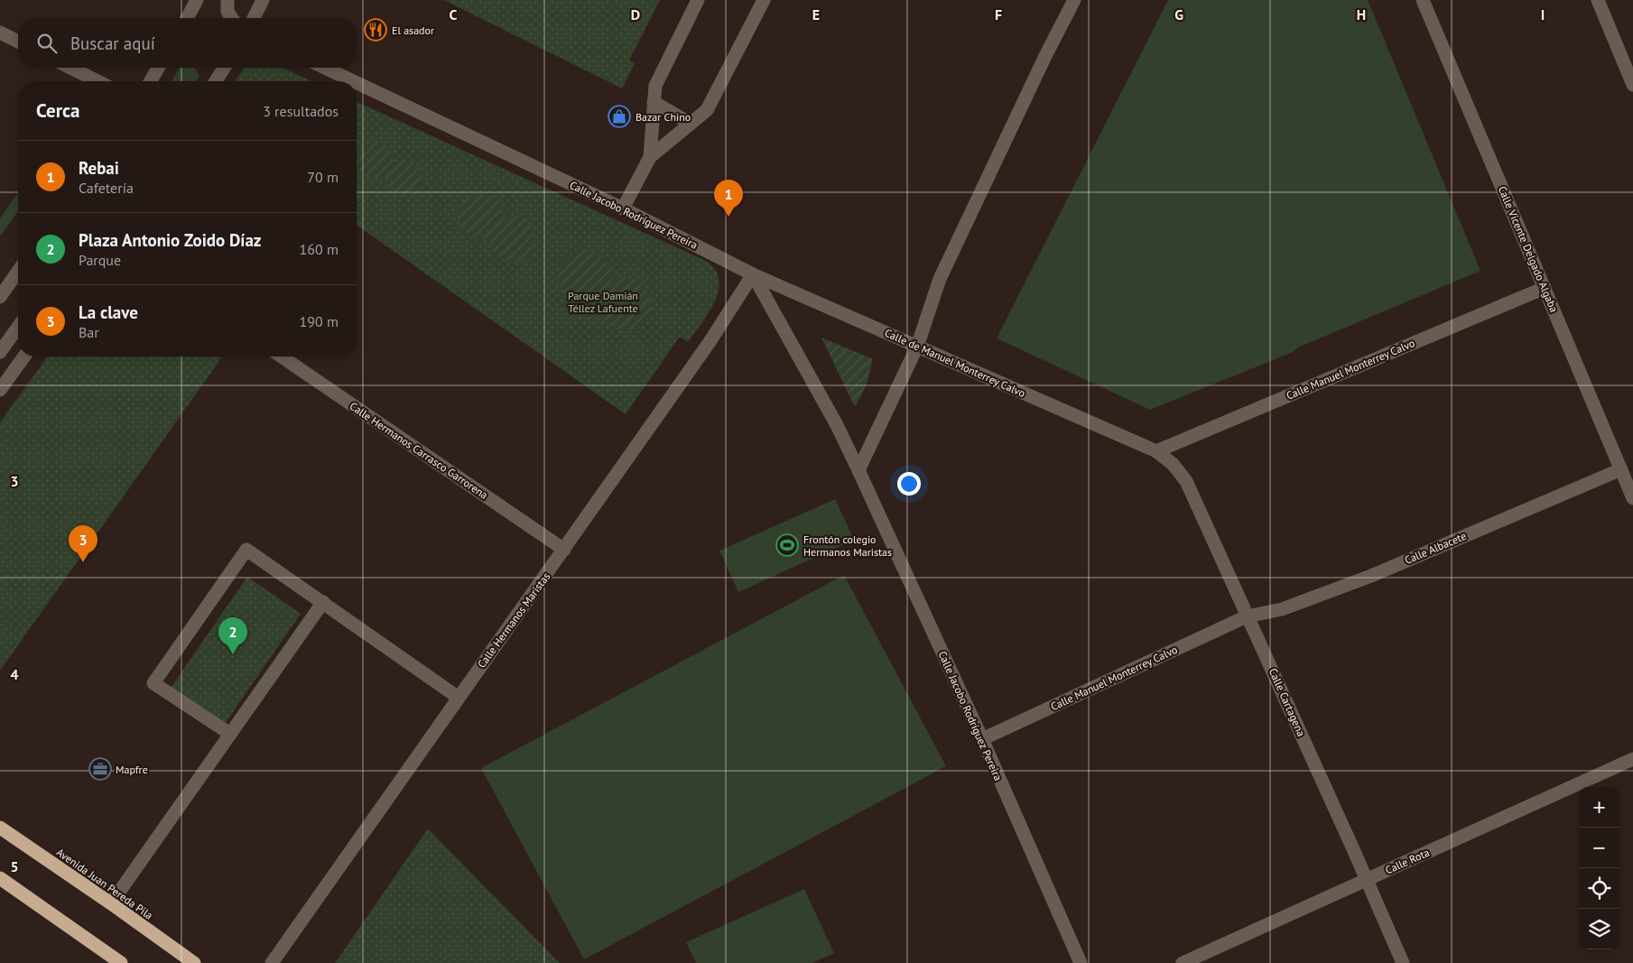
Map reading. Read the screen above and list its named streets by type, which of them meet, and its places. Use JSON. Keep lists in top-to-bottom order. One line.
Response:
{"streets":{"highway":["Avenida Juan Pereda Pila"],"street":["Calle Jacobo Rodríguez Pereira","Calle Vicente Delgado Algaba","Calle de Manuel Monterrey Calvo","Calle Manuel Monterrey Calvo","Calle Hermanos Carrasco Garrorena","Calle Albacete","Calle Hermanos Maristas","Calle Cartagena","Calle Rota"]},"crossings":[["Calle Jacobo Rodríguez Pereira","Calle de Manuel Monterrey Calvo"],["Calle Jacobo Rodríguez Pereira","Calle Manuel Monterrey Calvo"],["Calle Jacobo Rodríguez Pereira","Calle Hermanos Maristas"],["Calle Vicente Delgado Algaba","Calle Manuel Monterrey Calvo"],["Calle Vicente Delgado Algaba","Calle Albacete"],["Calle de Manuel Monterrey Calvo","Calle Manuel Monterrey Calvo"],["Calle de Manuel Monterrey Calvo","Calle Hermanos Maristas"],["Calle de Manuel Monterrey Calvo","Calle Cartagena"],["Calle Manuel Monterrey Calvo","Calle Albacete"],["Calle Manuel Monterrey Calvo","Calle Cartagena"],["Calle Hermanos Carrasco Garrorena","Calle Hermanos Maristas"],["Calle Albacete","Calle Cartagena"],["Calle Cartagena","Calle Rota"]],"parks":["Parque Damián Téllez Lafuente"],"places":{"restaurant":["El asador"],"shop":["Bazar Chino"],"sports":["Frontón colegio Hermanos Maristas"],"office":["Mapfre"]},"page":{"search":"Buscar aquí","heading":["Cerca","3 resultados"],"list":[{"mark":"1","name":"Rebai","note":"Cafetería","value":"70 m"},{"mark":"2","name":"Plaza Antonio Zoido Díaz","note":"Parque","value":"160 m"},{"mark":"3","name":"La clave","note":"Bar","value":"190 m"}],"pins":["1","3","2"],"map_buttons":["+","−"]},"grid":{"columns":["C","D","E","F","G","H","I"],"rows":["3","4","5"]}}
